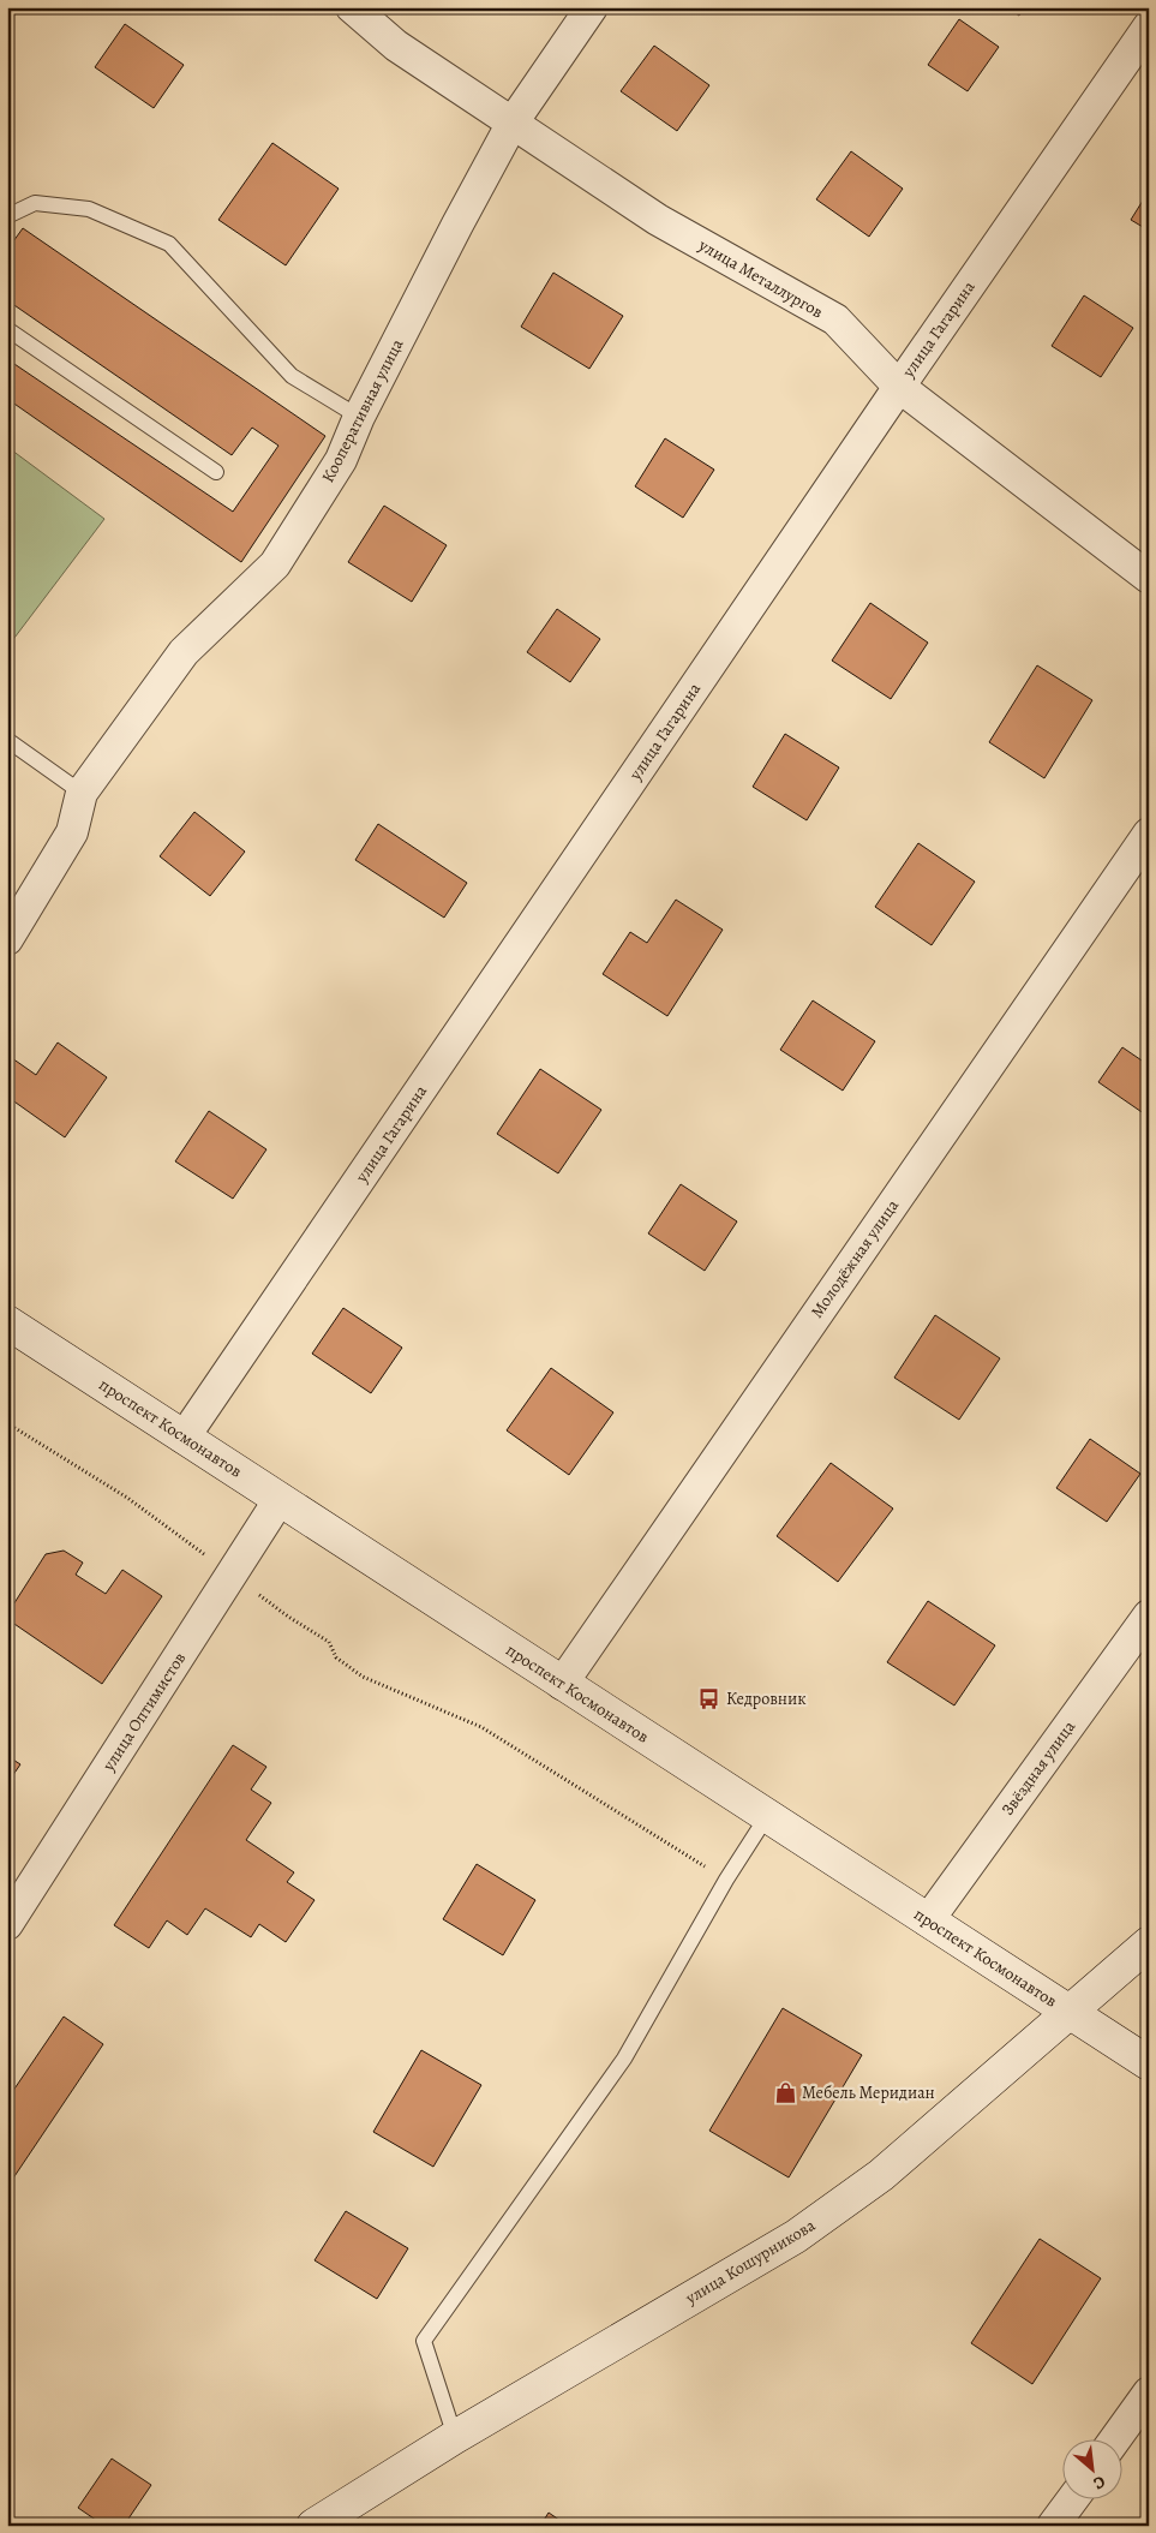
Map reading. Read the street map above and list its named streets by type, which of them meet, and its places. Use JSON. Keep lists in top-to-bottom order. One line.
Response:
{"streets":{"main road":["проспект Космонавтов","улица Кошурникова"],"street":["улица Металлургов","улица Гагарина","Кооперативная улица","Молодёжная улица","улица Оптимистов","Звёздная улица"]},"crossings":[["улица Металлургов","улица Гагарина"],["улица Металлургов","Кооперативная улица"],["улица Гагарина","проспект Космонавтов"],["Молодёжная улица","проспект Космонавтов"],["проспект Космонавтов","улица Оптимистов"],["проспект Космонавтов","Звёздная улица"],["проспект Космонавтов","улица Кошурникова"]],"places":{"bus stop":["Кедровник"],"shop":["Мебель Меридиан"]},"north":"bottom right"}
